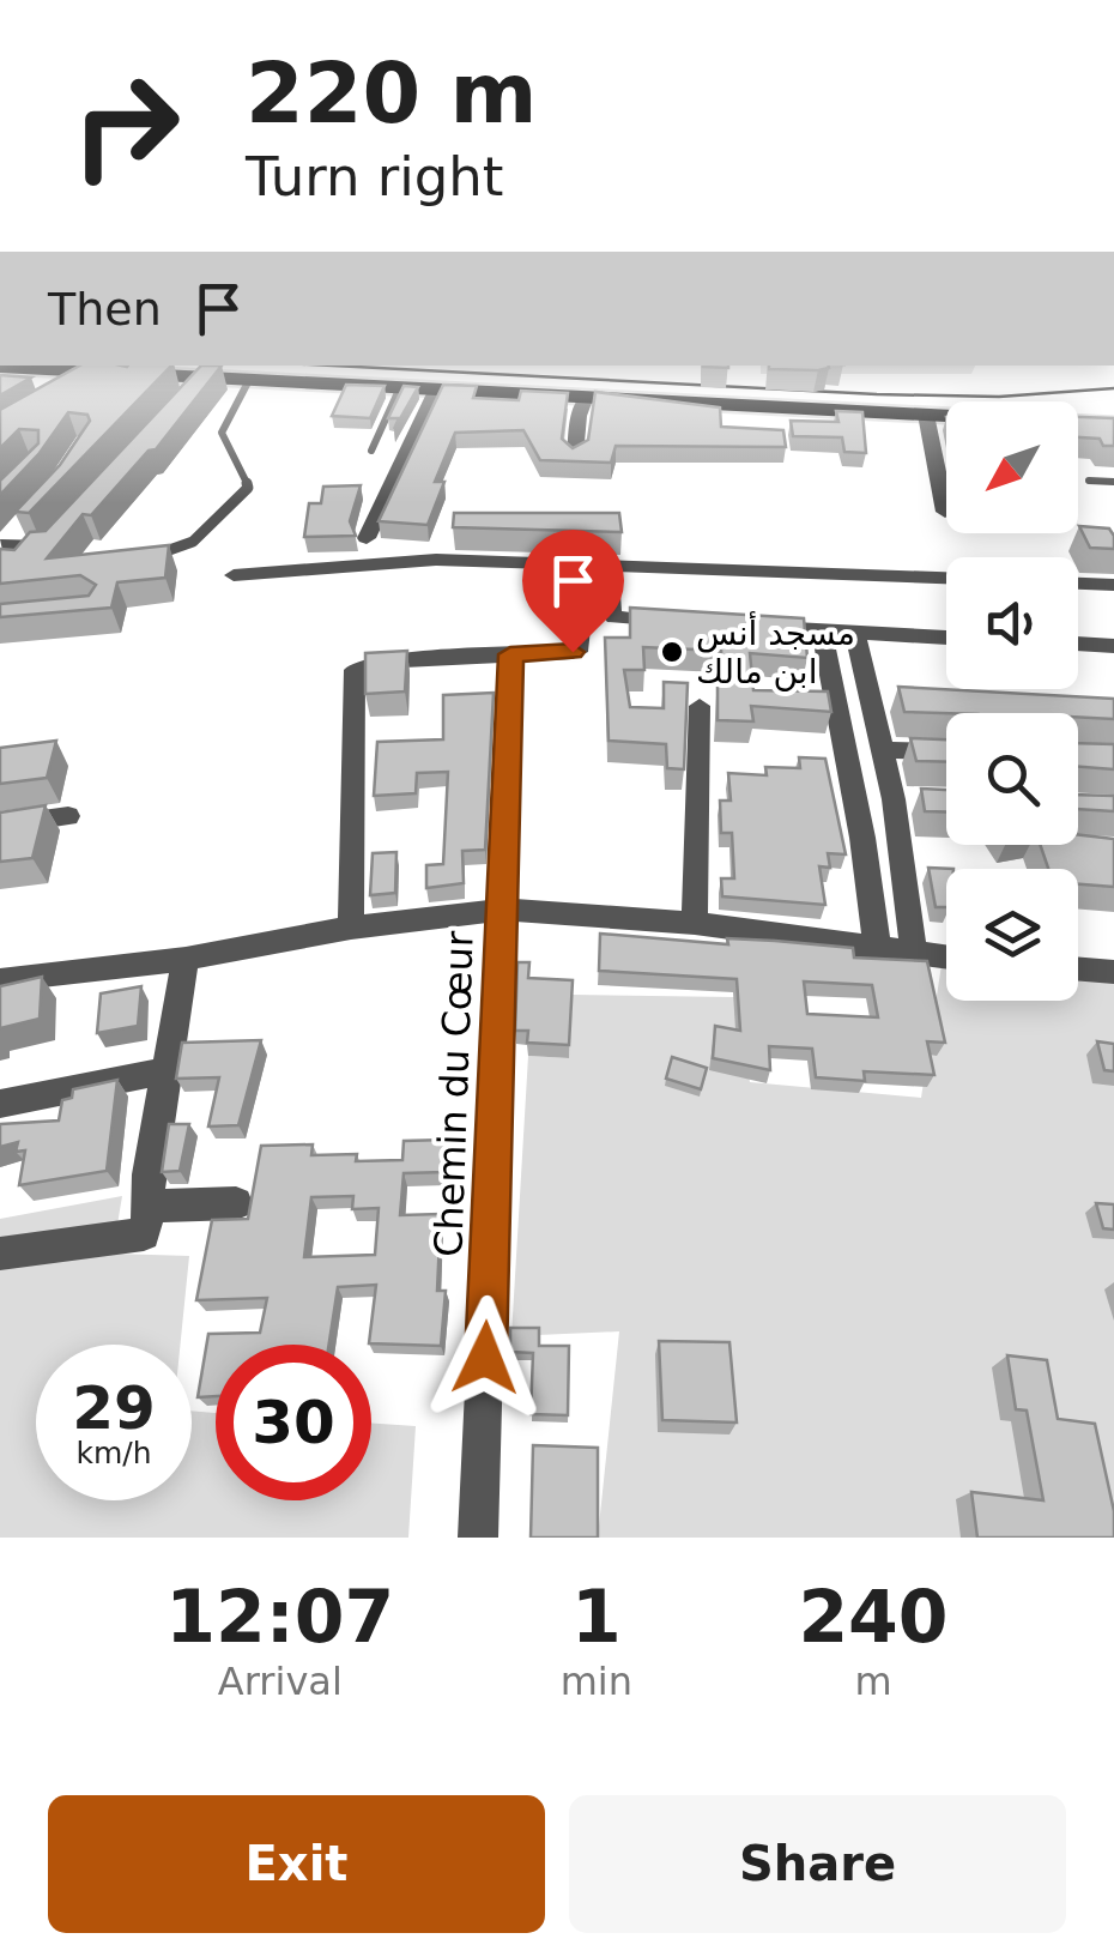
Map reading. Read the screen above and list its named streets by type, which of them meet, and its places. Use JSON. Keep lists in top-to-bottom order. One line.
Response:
{"streets":{"street":["Chemin du Cœur"]},"places":["مسجد أنس ابن مالك"],"north":"bottom left","page":{"turn":["220 m","Turn right"],"then":"Then","speed":"29 km/h","limit":"30","eta":["12:07","Arrival","1","min","240","m"],"buttons":["Exit","Share"]}}
